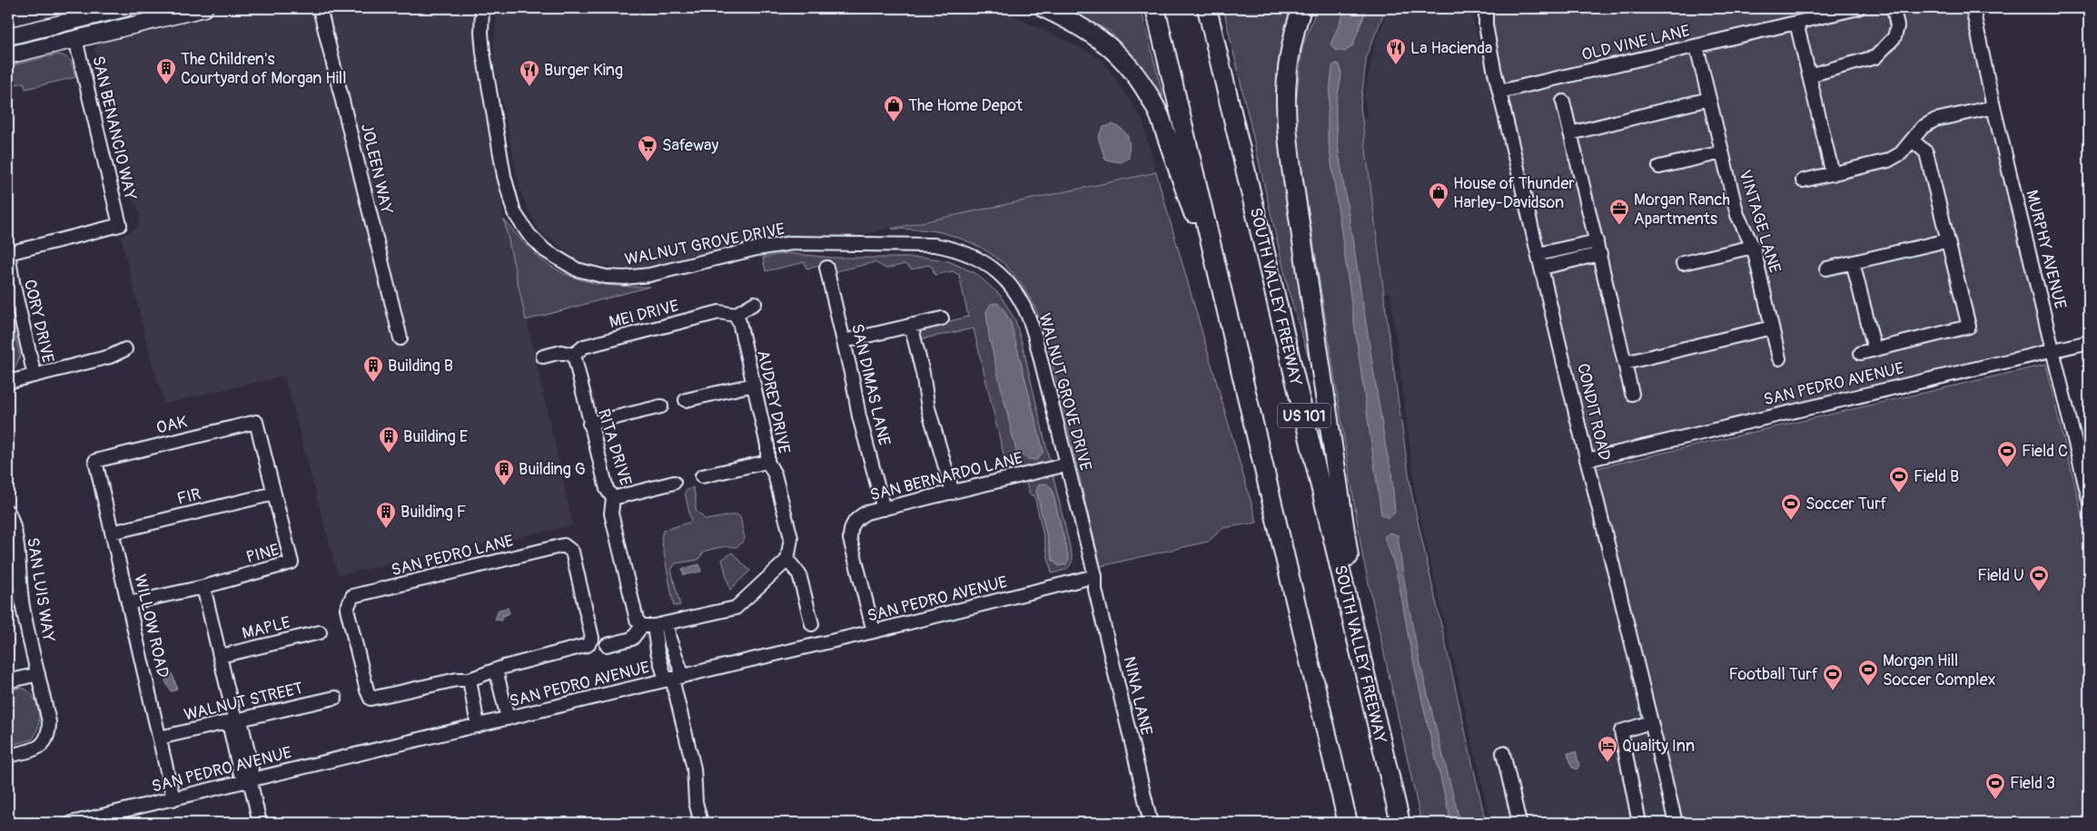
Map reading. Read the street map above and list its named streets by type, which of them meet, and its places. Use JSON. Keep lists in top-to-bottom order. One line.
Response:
{"streets":{"highway":["SOUTH VALLEY FREEWAY","US 101"],"street":["OLD VINE LANE","SAN BENANCIO WAY","JOLEEN WAY","VINTAGE LANE","WALNUT GROVE DRIVE","MURPHY AVENUE","MEI DRIVE","CORY DRIVE","SAN PEDRO AVENUE","SAN DIMAS LANE","AUDREY DRIVE","CONDIT ROAD","OAK","RITA DRIVE","SAN BERNARDO LANE","FIR","PINE","SAN PEDRO LANE","SAN LUIS WAY","WILLOW ROAD","MAPLE","NINA LANE","WALNUT STREET"]},"crossings":[["OLD VINE LANE","VINTAGE LANE"],["OLD VINE LANE","CONDIT ROAD"],["SAN BENANCIO WAY","CORY DRIVE"],["WALNUT GROVE DRIVE","SAN PEDRO AVENUE"],["WALNUT GROVE DRIVE","SAN BERNARDO LANE"],["WALNUT GROVE DRIVE","NINA LANE"],["MURPHY AVENUE","SAN PEDRO AVENUE"],["MEI DRIVE","AUDREY DRIVE"],["MEI DRIVE","RITA DRIVE"],["SAN PEDRO AVENUE","CONDIT ROAD"],["SAN PEDRO AVENUE","RITA DRIVE"],["SAN PEDRO AVENUE","SAN BERNARDO LANE"],["SAN PEDRO AVENUE","WILLOW ROAD"],["SAN PEDRO AVENUE","NINA LANE"],["SAN DIMAS LANE","SAN BERNARDO LANE"],["OAK","PINE"],["OAK","WILLOW ROAD"],["FIR","PINE"],["FIR","WILLOW ROAD"],["PINE","WILLOW ROAD"],["WILLOW ROAD","WALNUT STREET"]],"places":{"restaurant":["La Hacienda","Burger King"],"building":["The Children's Courtyard of Morgan Hill","Building B","Building E","Building G","Building F"],"shop":["The Home Depot","House of Thunder Harley-Davidson"],"supermarket":["Safeway"],"office":["Morgan Ranch Apartments"],"sports":["Field C","Field B","Soccer Turf","Field U","Morgan Hill Soccer Complex","Football Turf","Field 3"],"hotel":["Quality Inn"]}}
